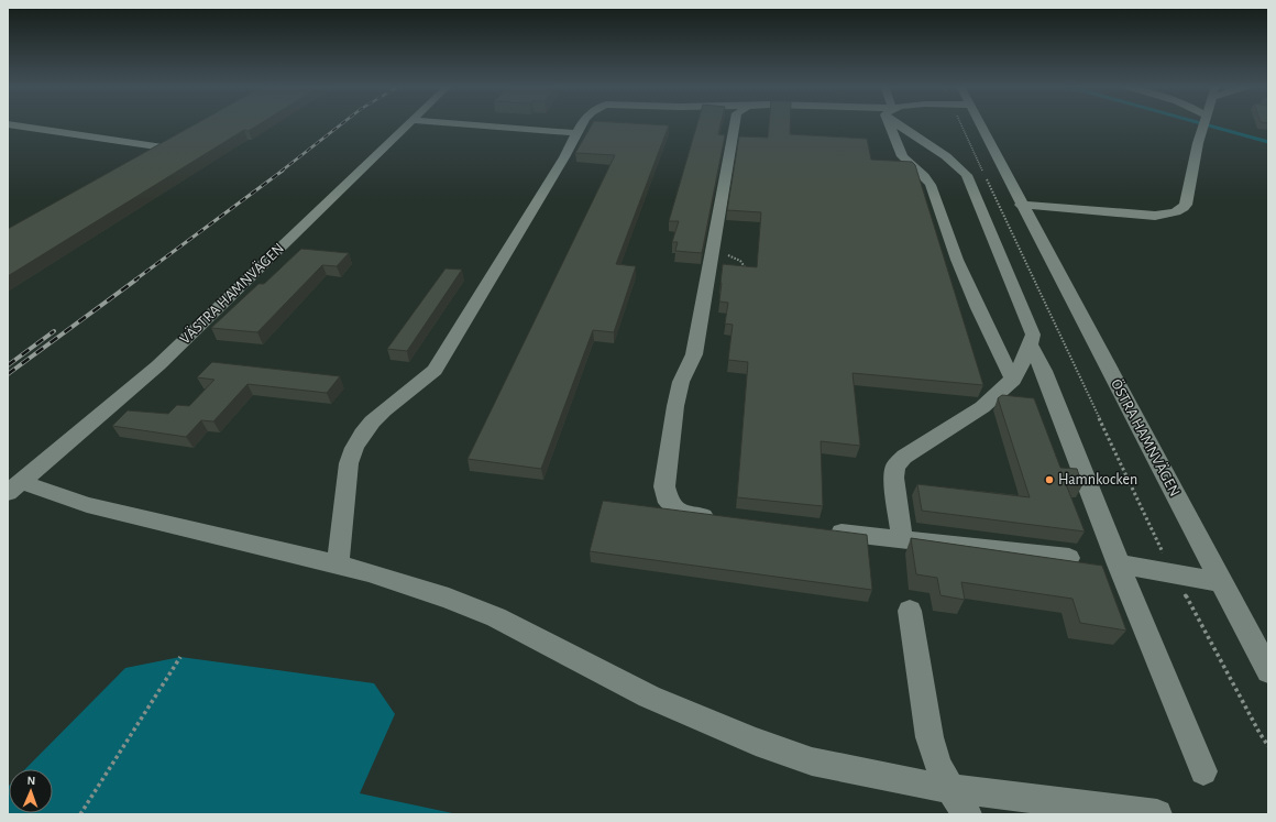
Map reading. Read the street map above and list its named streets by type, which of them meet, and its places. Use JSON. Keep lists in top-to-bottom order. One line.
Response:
{"streets":{"street":["VÄSTRA HAMNVÄGEN","ÖSTRA HAMNVÄGEN"]},"places":["Hamnkocken"],"north":"top"}
